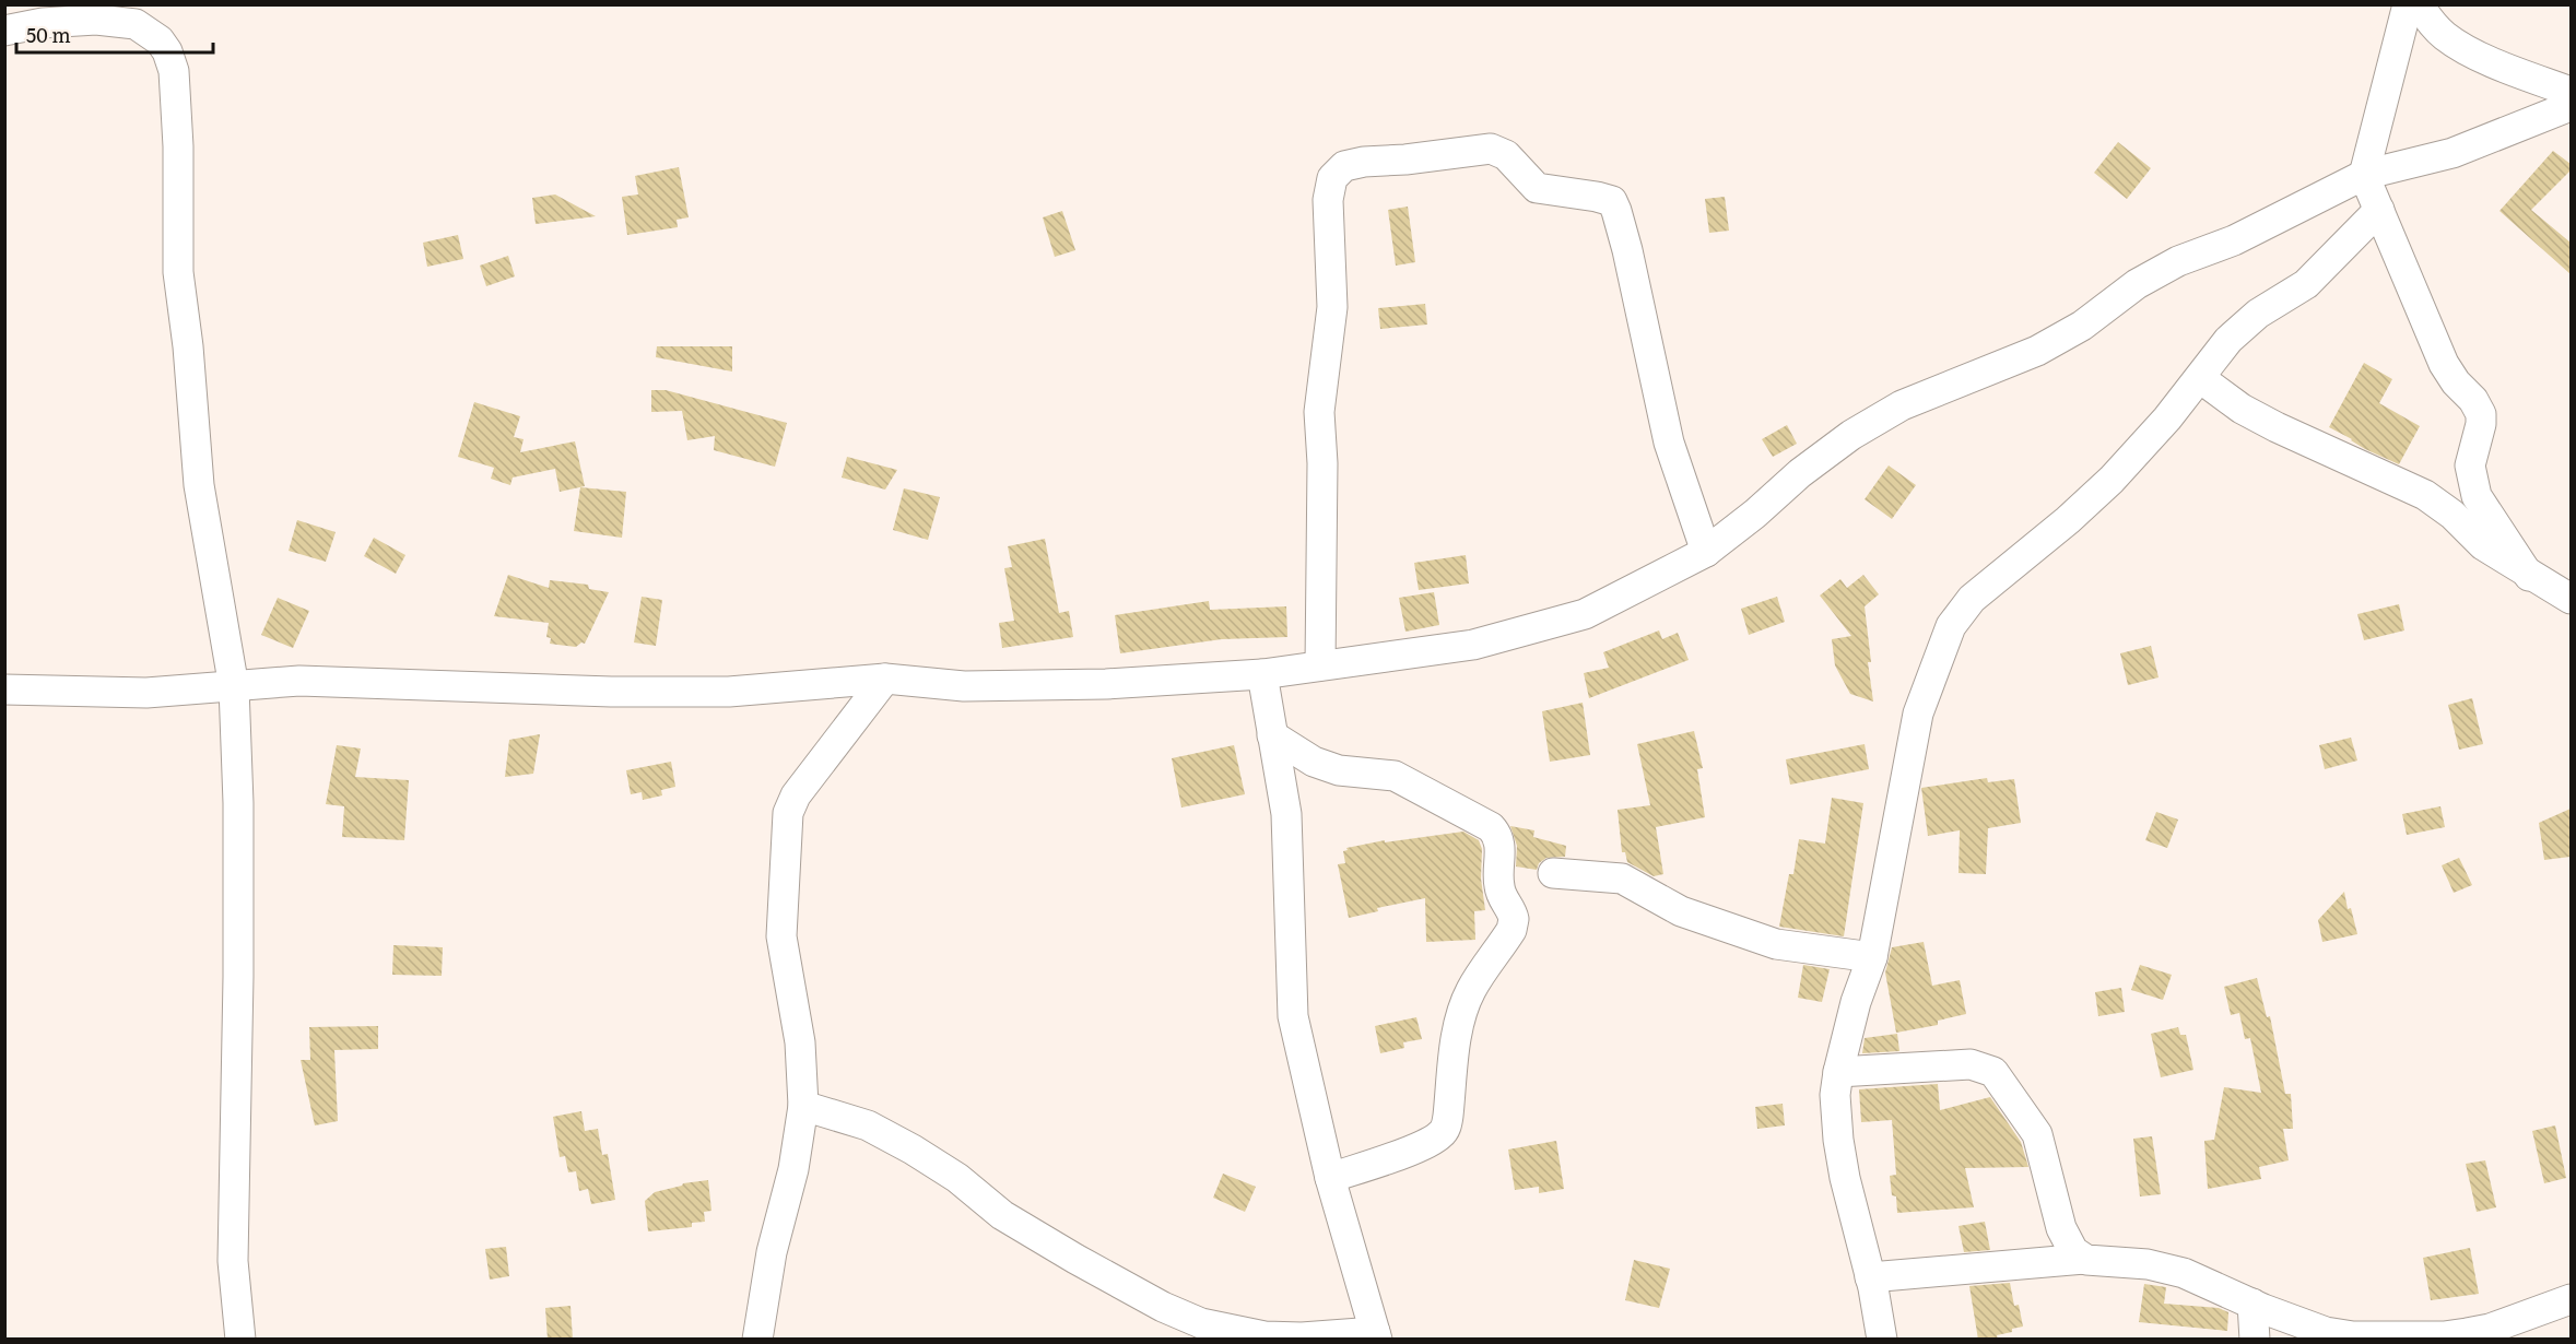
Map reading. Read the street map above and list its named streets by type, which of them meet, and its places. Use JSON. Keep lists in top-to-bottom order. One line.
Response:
{"scale_bar":"50 m"}
